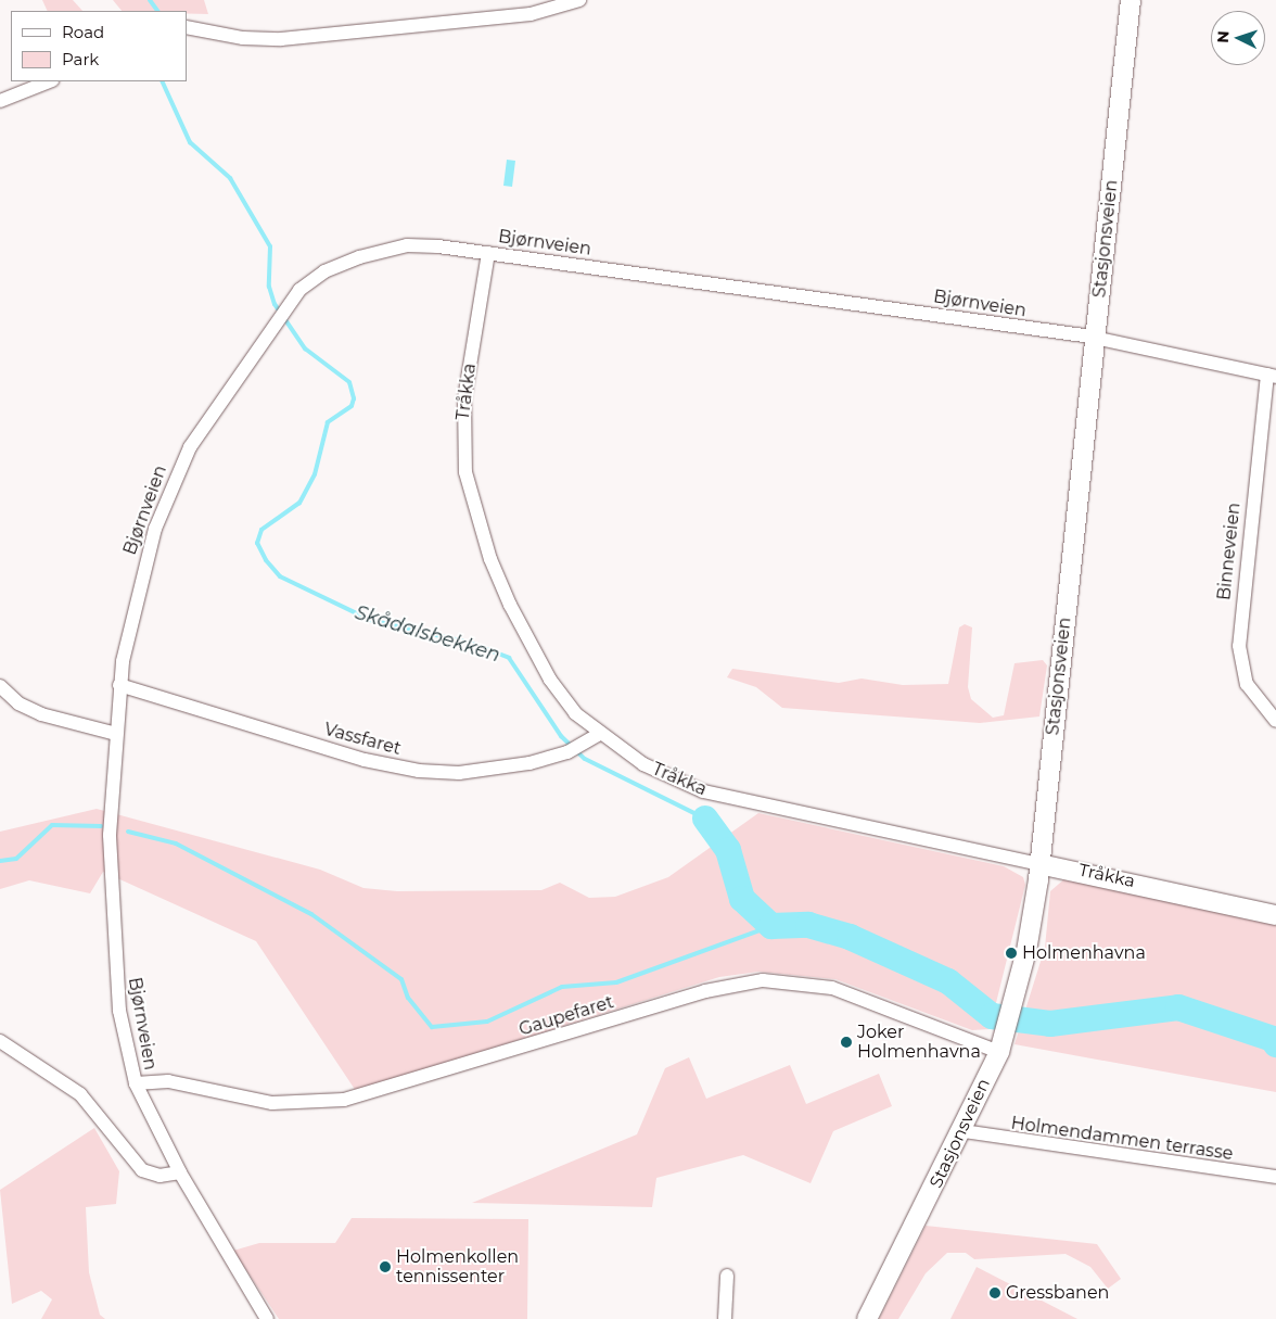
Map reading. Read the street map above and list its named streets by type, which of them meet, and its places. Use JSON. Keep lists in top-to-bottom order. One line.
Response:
{"streets":{"street":["Stasjonsveien","Bjørnveien","Tråkka","Binneveien","Vassfaret","Gaupefaret","Holmendammen terrasse"]},"crossings":[["Stasjonsveien","Bjørnveien"],["Stasjonsveien","Tråkka"],["Stasjonsveien","Gaupefaret"],["Stasjonsveien","Holmendammen terrasse"],["Bjørnveien","Tråkka"],["Bjørnveien","Binneveien"],["Bjørnveien","Vassfaret"],["Bjørnveien","Gaupefaret"],["Tråkka","Vassfaret"]],"water":["Skådalsbekken"],"places":["Holmenhavna","Joker Holmenhavna","Holmenkollen tennissenter","Gressbanen"],"legend":["Road","Park"],"north":"left"}
